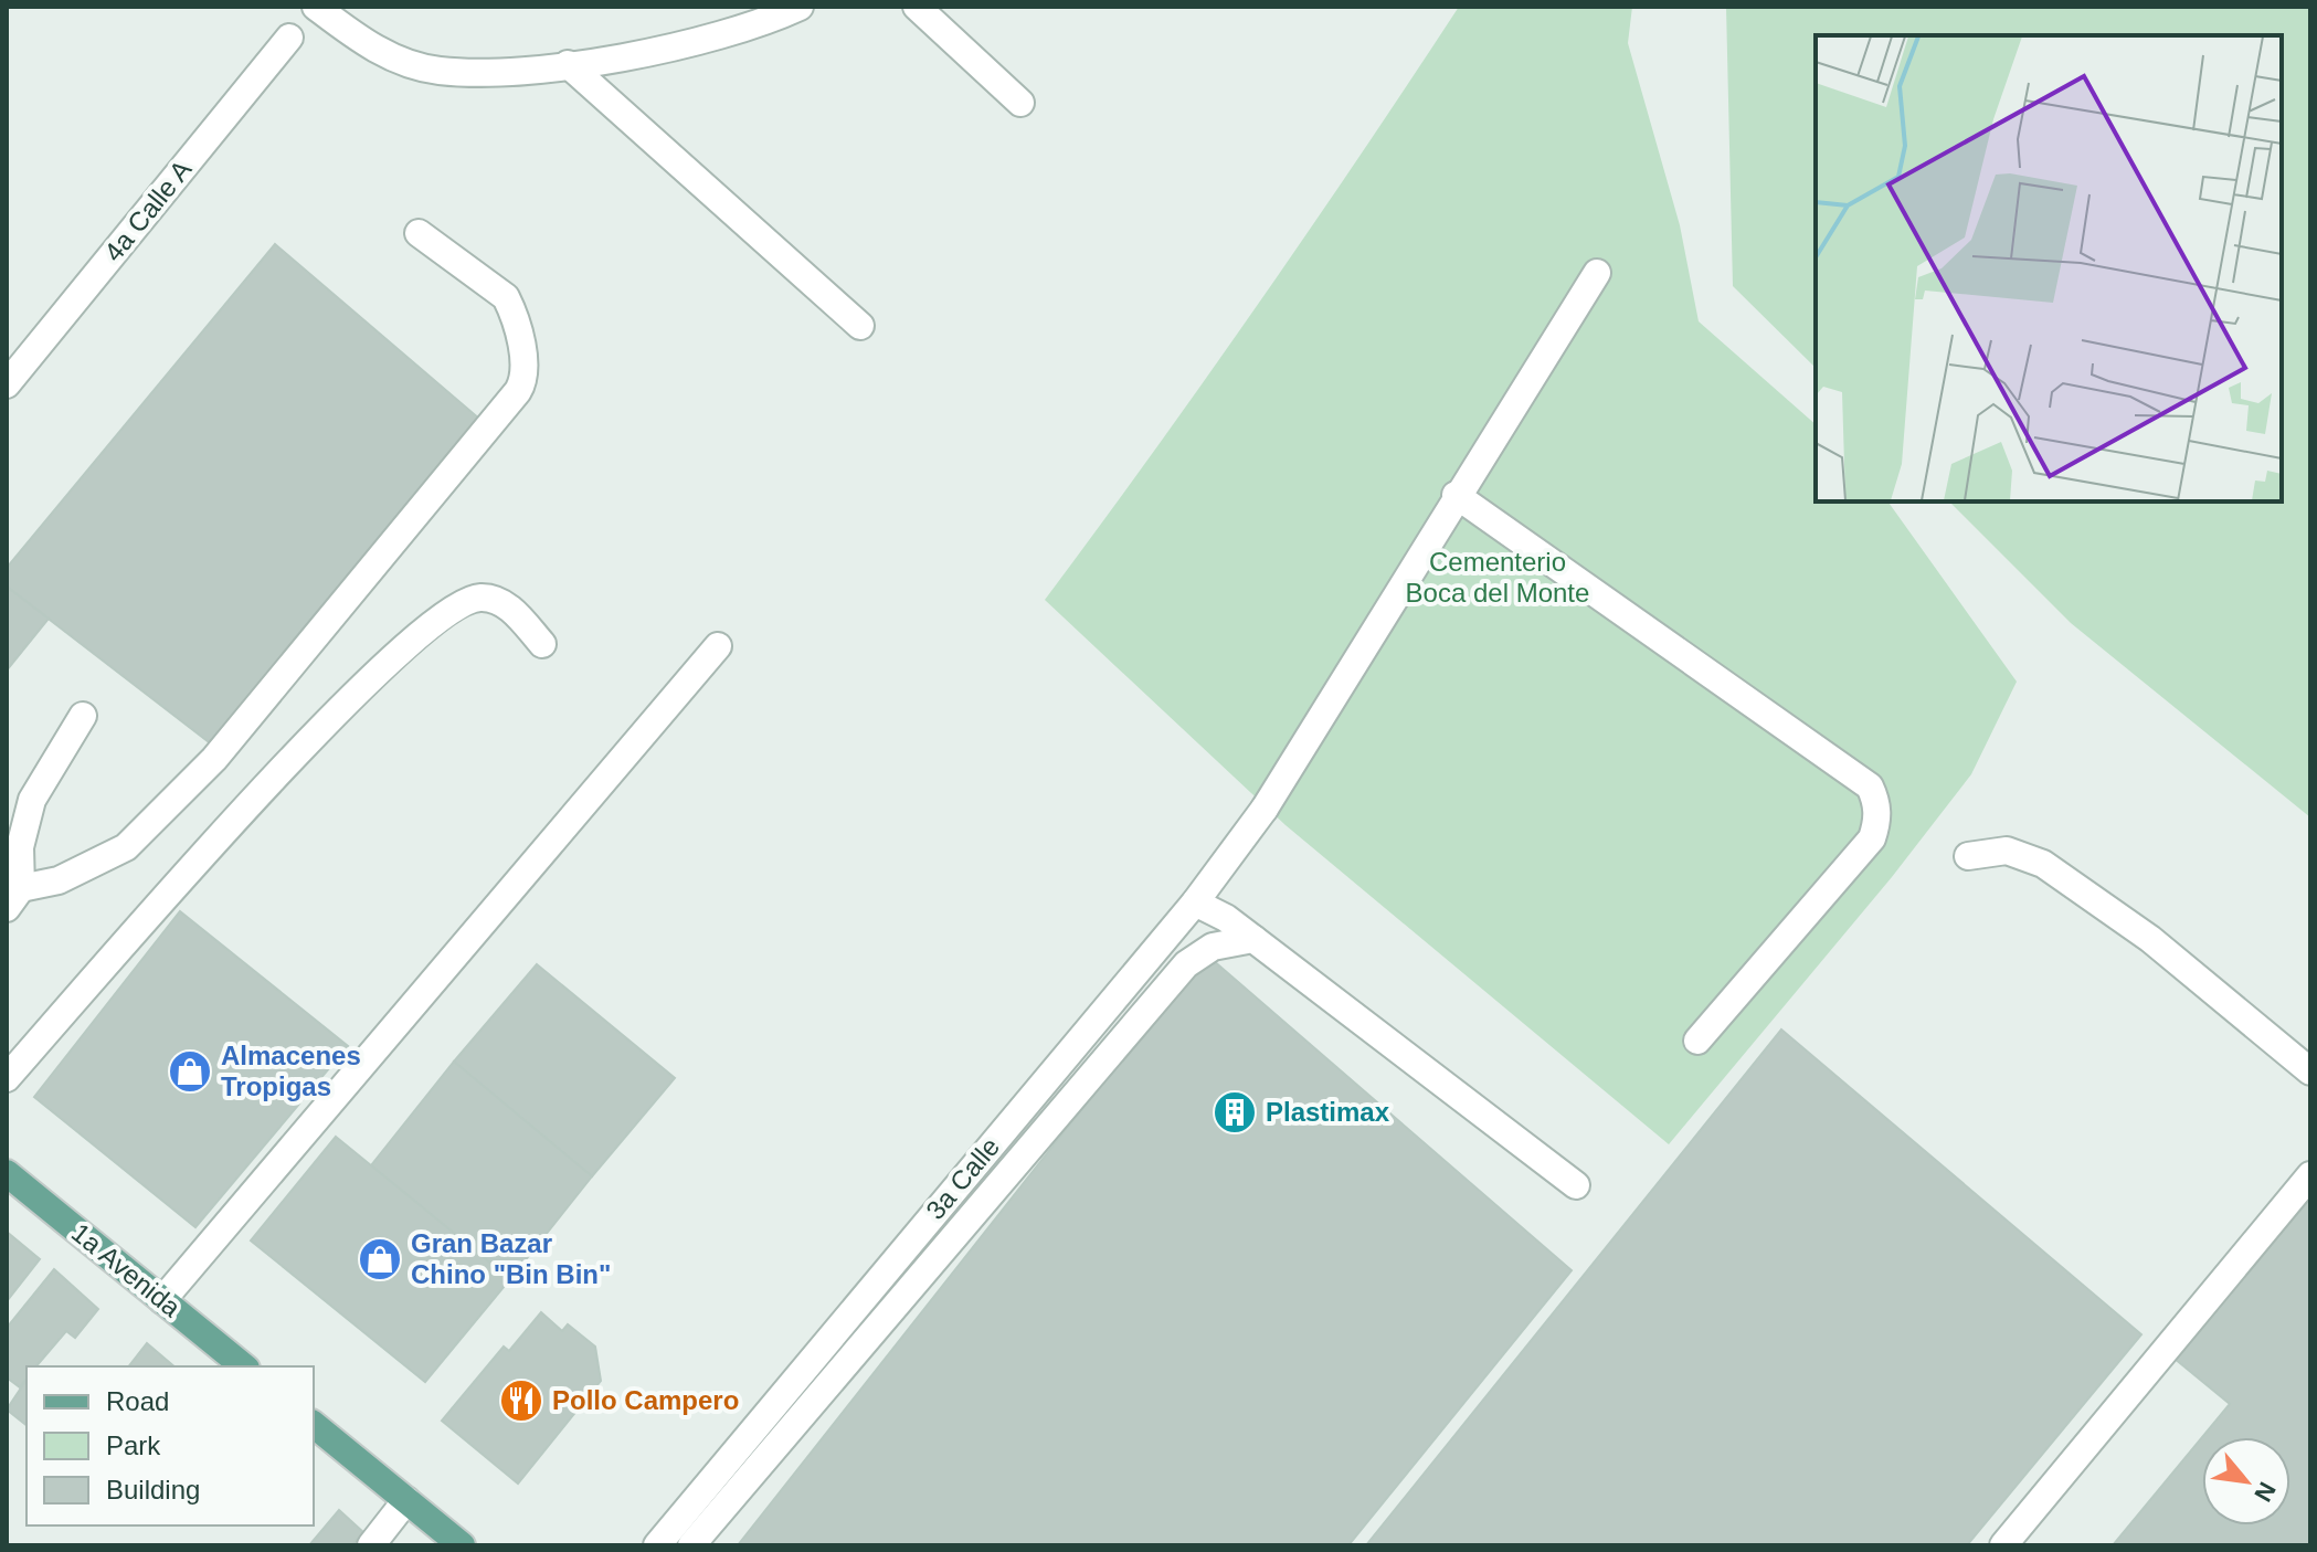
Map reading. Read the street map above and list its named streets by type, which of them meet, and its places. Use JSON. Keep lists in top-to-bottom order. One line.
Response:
{"streets":{"main road":["1a Avenida"],"street":["4a Calle A","3a Calle"]},"parks":["Cementerio Boca del Monte"],"places":{"shop":["Almacenes Tropigas","Gran Bazar Chino \"Bin Bin\""],"building":["Plastimax"],"restaurant":["Pollo Campero"]},"legend":["Road","Park","Building"],"north":"bottom right"}
